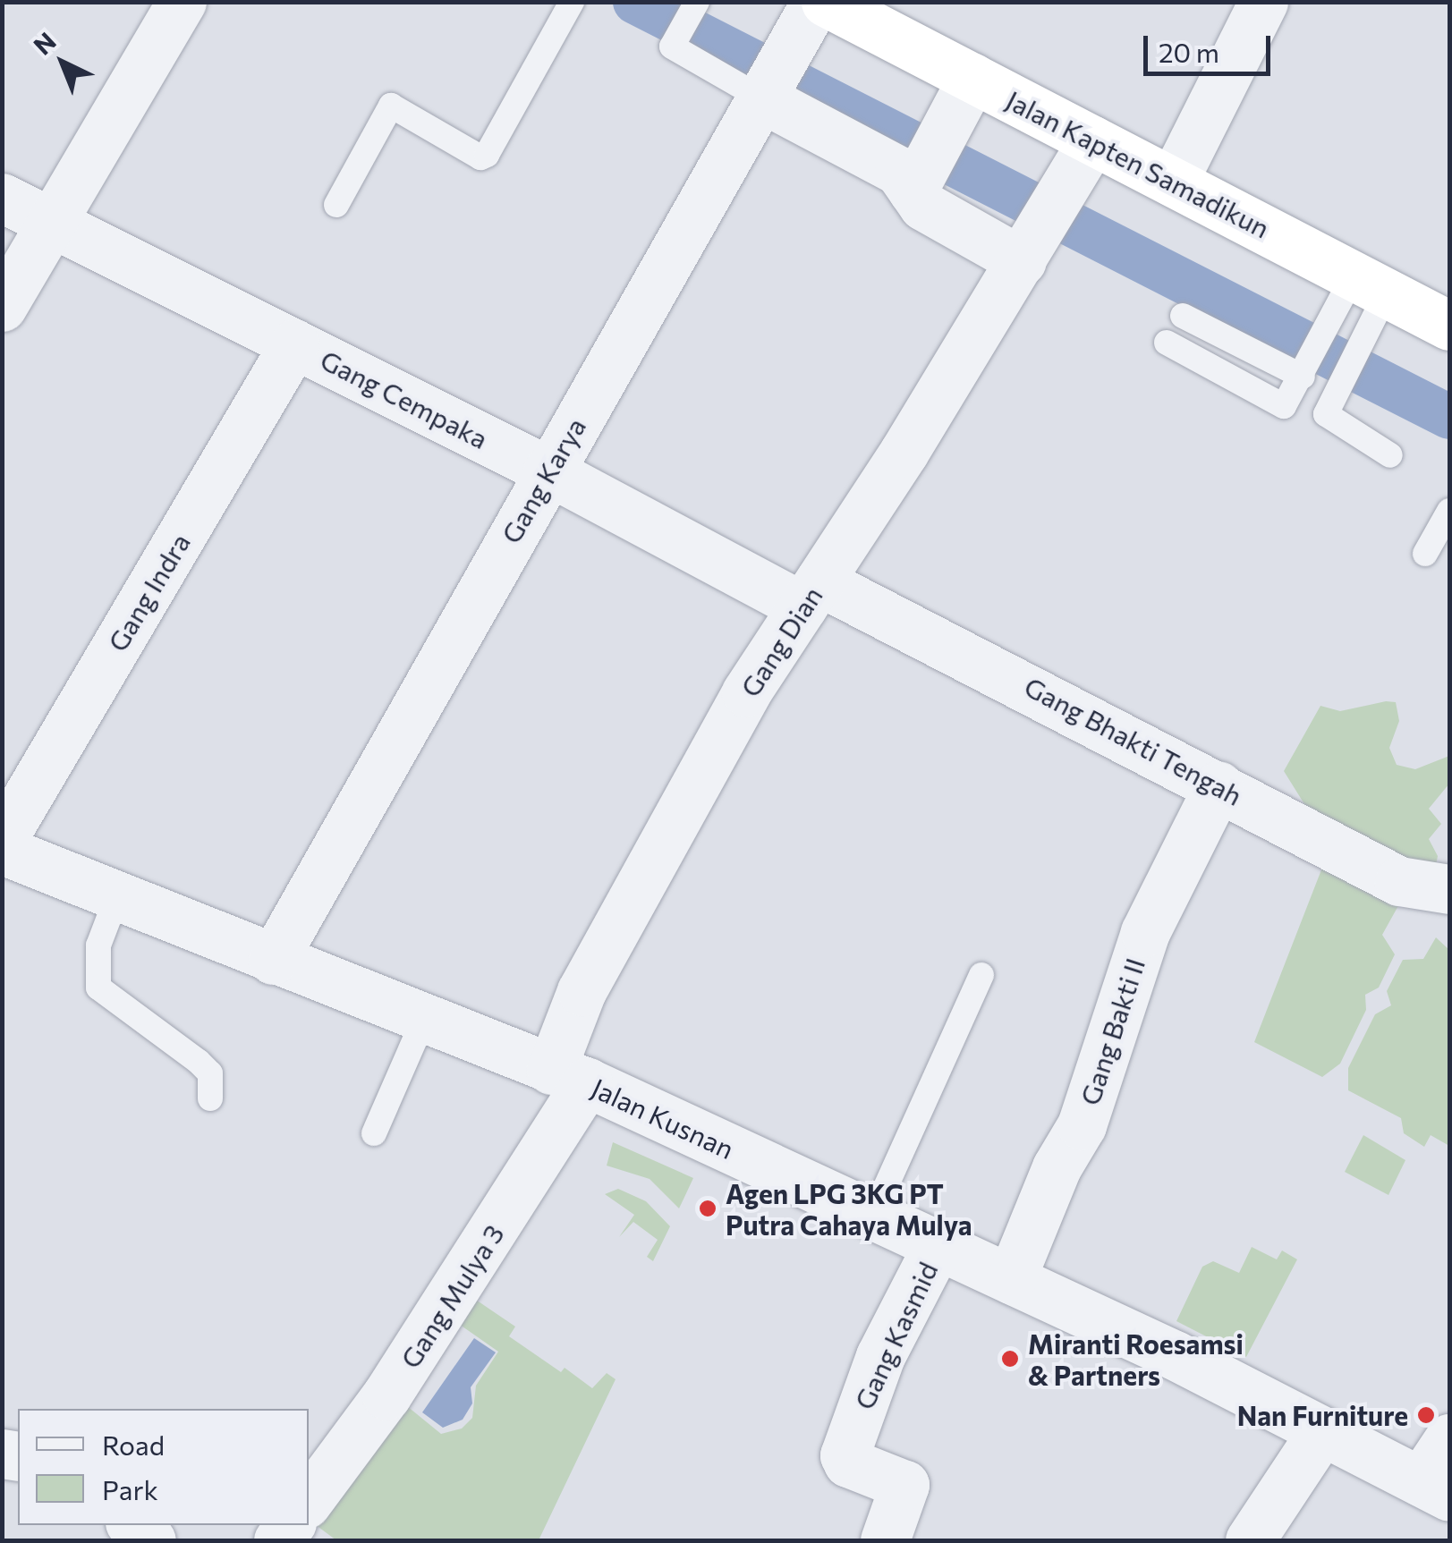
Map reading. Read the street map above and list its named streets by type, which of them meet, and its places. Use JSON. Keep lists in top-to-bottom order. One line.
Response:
{"streets":{"highway":["Jalan Kapten Samadikun"],"street":["Gang Cempaka","Gang Karya","Gang Indra","Gang Dian","Gang Bhakti Tengah","Gang Bakti II","Jalan Kusnan","Gang Mulya 3","Gang Kasmid"]},"crossings":[["Jalan Kapten Samadikun","Gang Dian"],["Gang Cempaka","Gang Karya"],["Gang Cempaka","Gang Indra"],["Gang Cempaka","Gang Dian"],["Gang Cempaka","Gang Bhakti Tengah"],["Gang Karya","Jalan Kusnan"],["Gang Dian","Gang Bhakti Tengah"],["Gang Dian","Jalan Kusnan"],["Gang Dian","Gang Mulya 3"],["Gang Bhakti Tengah","Gang Bakti II"],["Gang Bakti II","Jalan Kusnan"],["Jalan Kusnan","Gang Mulya 3"],["Jalan Kusnan","Gang Kasmid"]],"places":["Agen LPG 3KG PT Putra Cahaya Mulya","Miranti Roesamsi & Partners","Nan Furniture"],"legend":["Road","Park"],"scale_bar":"20 m","north":"top left"}
